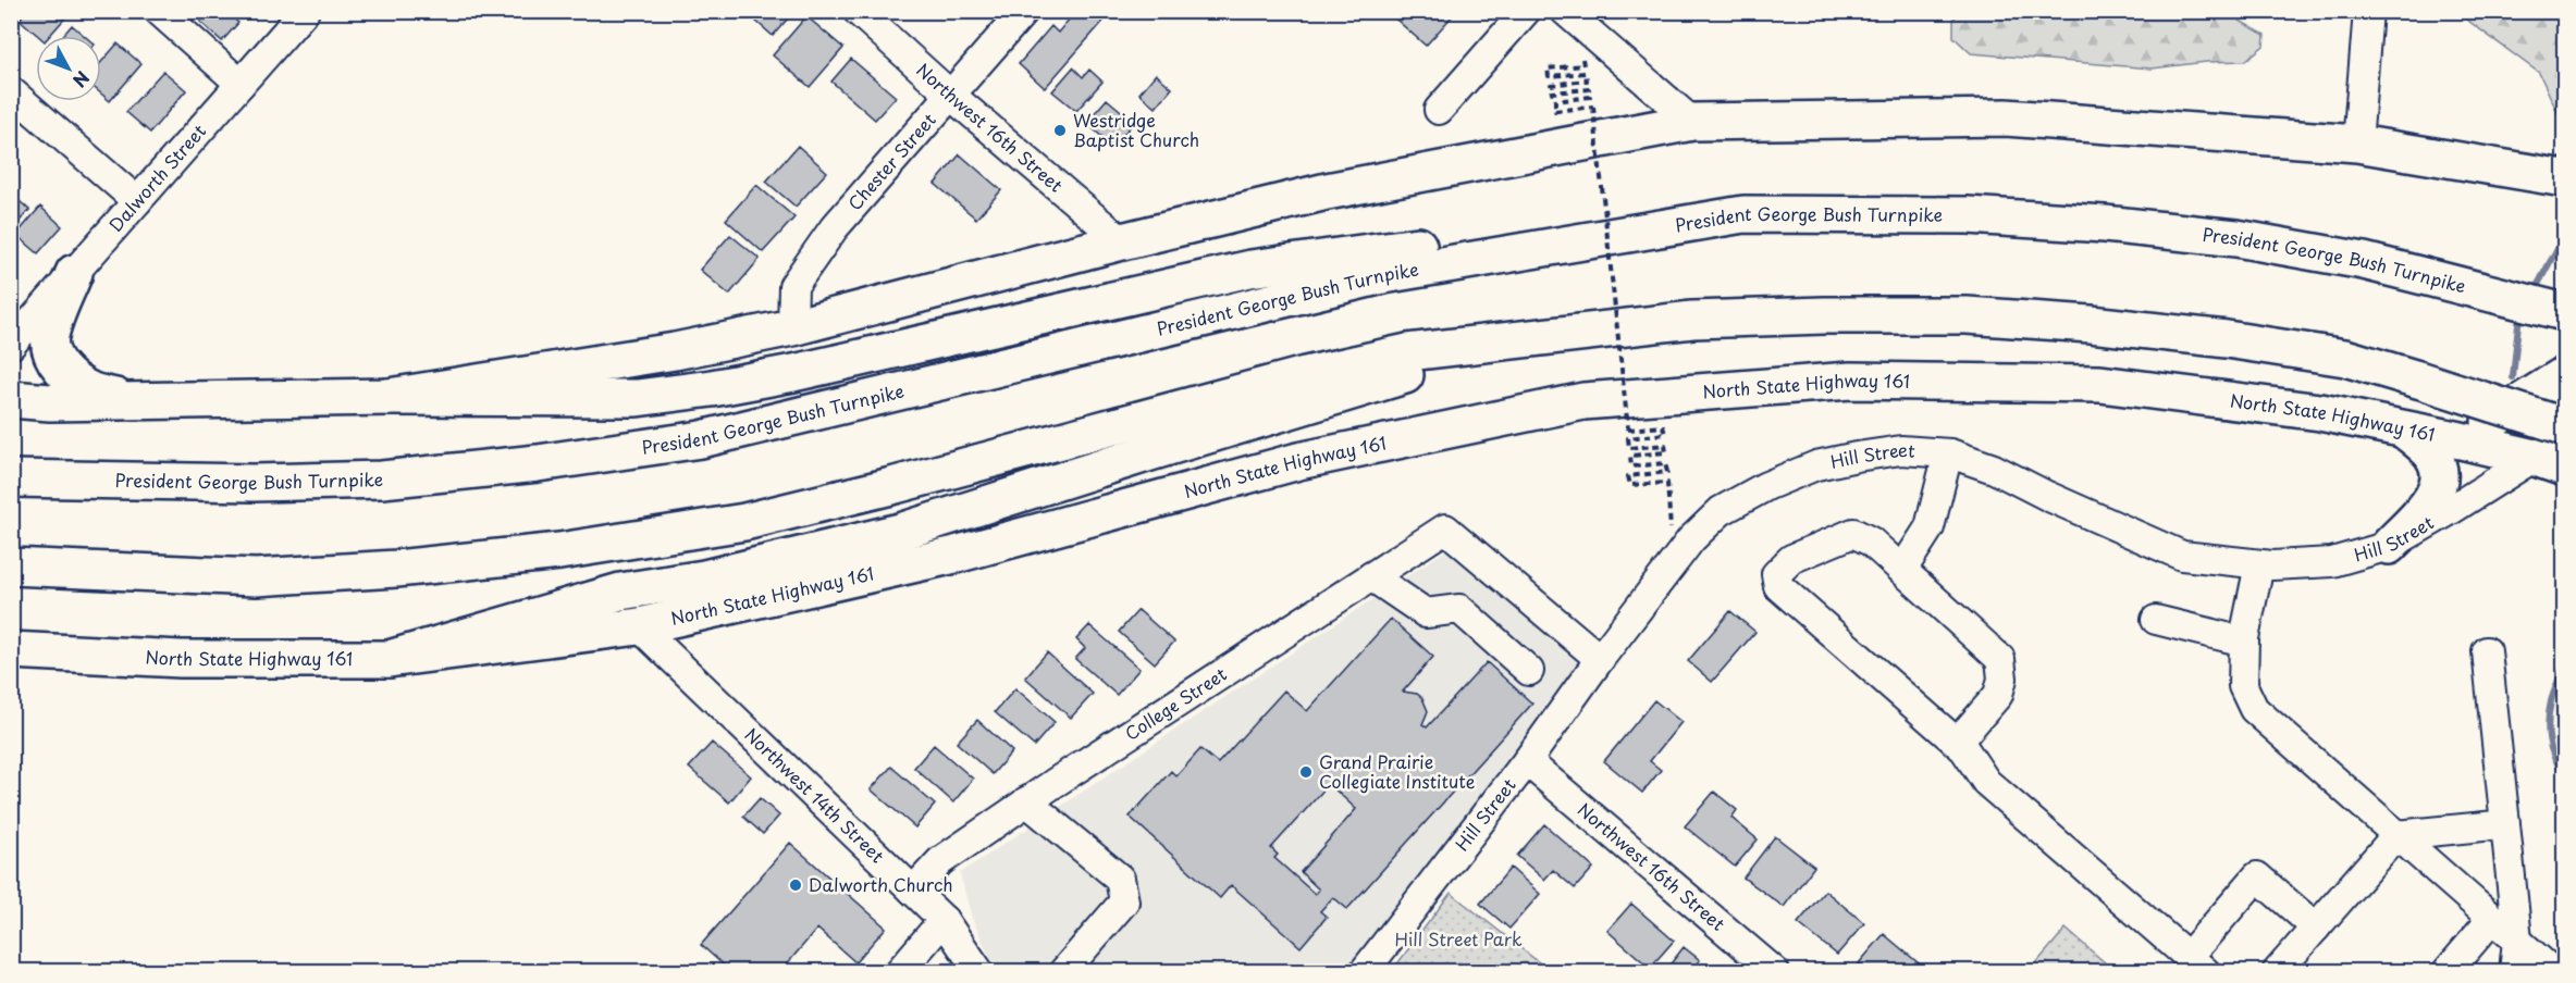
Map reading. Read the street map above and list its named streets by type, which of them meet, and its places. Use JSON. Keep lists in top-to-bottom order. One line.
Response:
{"streets":{"main road":["President George Bush Turnpike","North State Highway 161"],"street":["Northwest 16th Street","Chester Street","Dalworth Street","Hill Street","College Street","Northwest 14th Street"]},"crossings":[["Northwest 16th Street","Chester Street"],["Northwest 16th Street","Hill Street"],["North State Highway 161","Hill Street"],["North State Highway 161","Northwest 14th Street"],["Hill Street","College Street"],["College Street","Northwest 14th Street"]],"parks":["Hill Street Park"],"places":["Westridge Baptist Church","Grand Prairie Collegiate Institute","Dalworth Church"],"north":"bottom right"}
